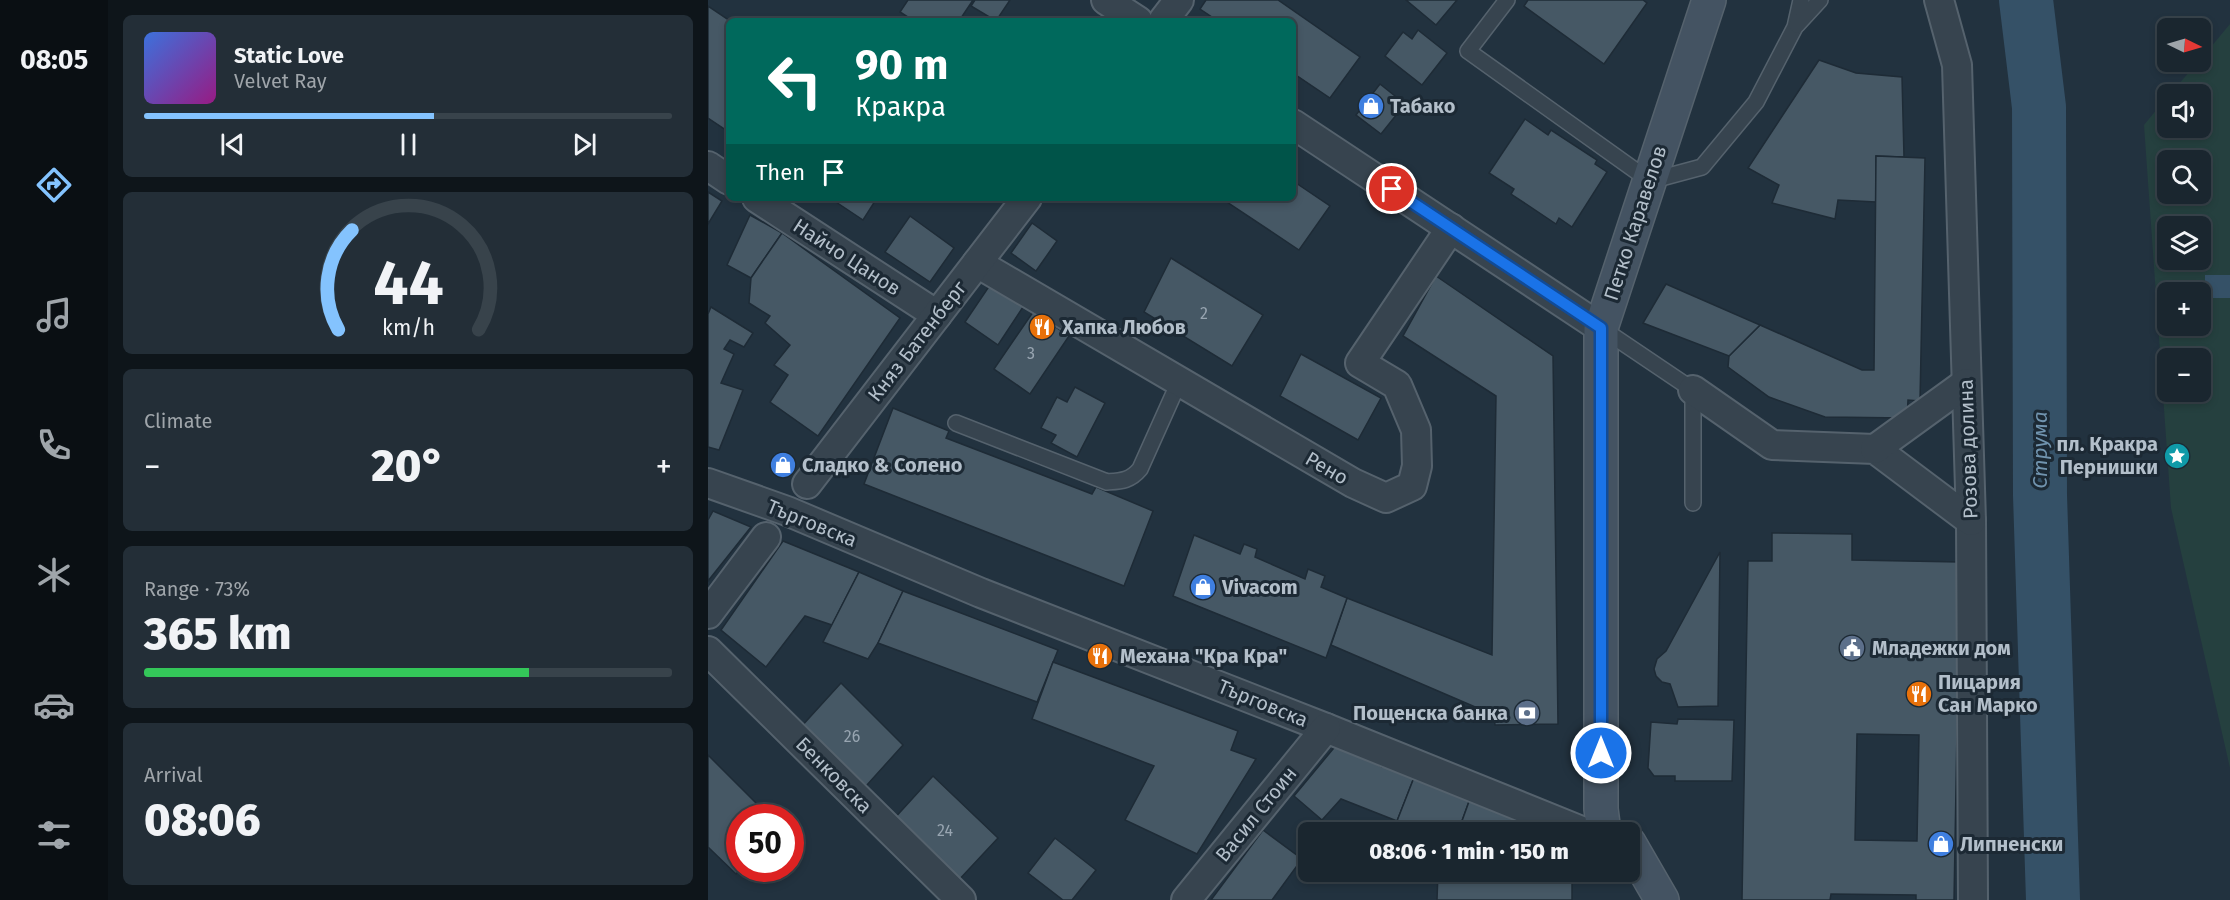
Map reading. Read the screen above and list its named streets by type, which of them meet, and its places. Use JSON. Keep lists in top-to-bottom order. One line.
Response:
{"streets":{"main road":["Петко Каравелов"],"street":["Найчо Цанов","Княз Батенберг","Розова долина","Рено","Търговска","Бенковска","Васил Стоин"]},"crossings":[["Найчо Цанов","Княз Батенберг"],["Княз Батенберг","Рено"],["Търговска","Васил Стоин"]],"water":["Струма"],"places":{"shop":["Табако","Сладко & Солено","Vivacom","Липненски"],"restaurant":["Хапка Любов","Механа \"Кра Кра\"","Пицария Сан Марко"],"place":["пл. Кракра Пернишки"],"public building":["Младежки дом"],"bank":["Пощенска банка"]},"house_numbers":["2","3","26","24"],"north":"right","page":{"tabs":"08:05","map_buttons":["+","−"],"turn":["90 m","Кракра"],"song":["Static Love","Velvet Ray"],"then":"Then","tile":["Climate",["Range · 73%","365 km"],["Arrival","08:06"]],"heat":["−","20°","+"],"limit":"50","trip":"08:06 · 1 min · 150 m","gauge":["44","km/h"]}}
